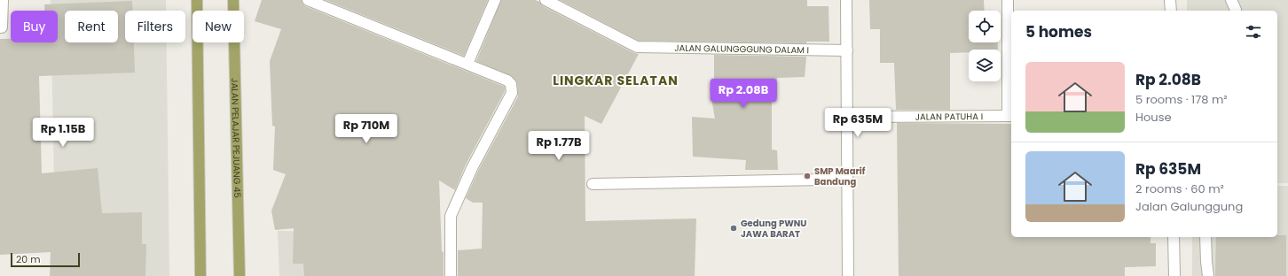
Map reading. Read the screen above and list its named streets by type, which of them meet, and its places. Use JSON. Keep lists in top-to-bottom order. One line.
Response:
{"streets":{"main road":["JALAN PELAJAR PEJUANG 45"],"street":["JALAN GALUNGGGUNG DALAM I","JALAN PATUHA I"]},"districts":["LINGKAR SELATAN"],"places":["SMP Maarif Bandung","Gedung PWNU JAWA BARAT"],"scale_bar":"20 m","page":{"chip":["Buy","Rent","Filters","New"],"heading":"5 homes","list":[{"name":"Rp 2.08B","note":"5 rooms · 178 m² · House"},{"name":"Rp 635M","note":"2 rooms · 60 m² · Jalan Galunggung"}],"price":["Rp 2.08B","Rp 635M","Rp 710M","Rp 1.15B","Rp 1.77B"],"scale":"20 m"}}
